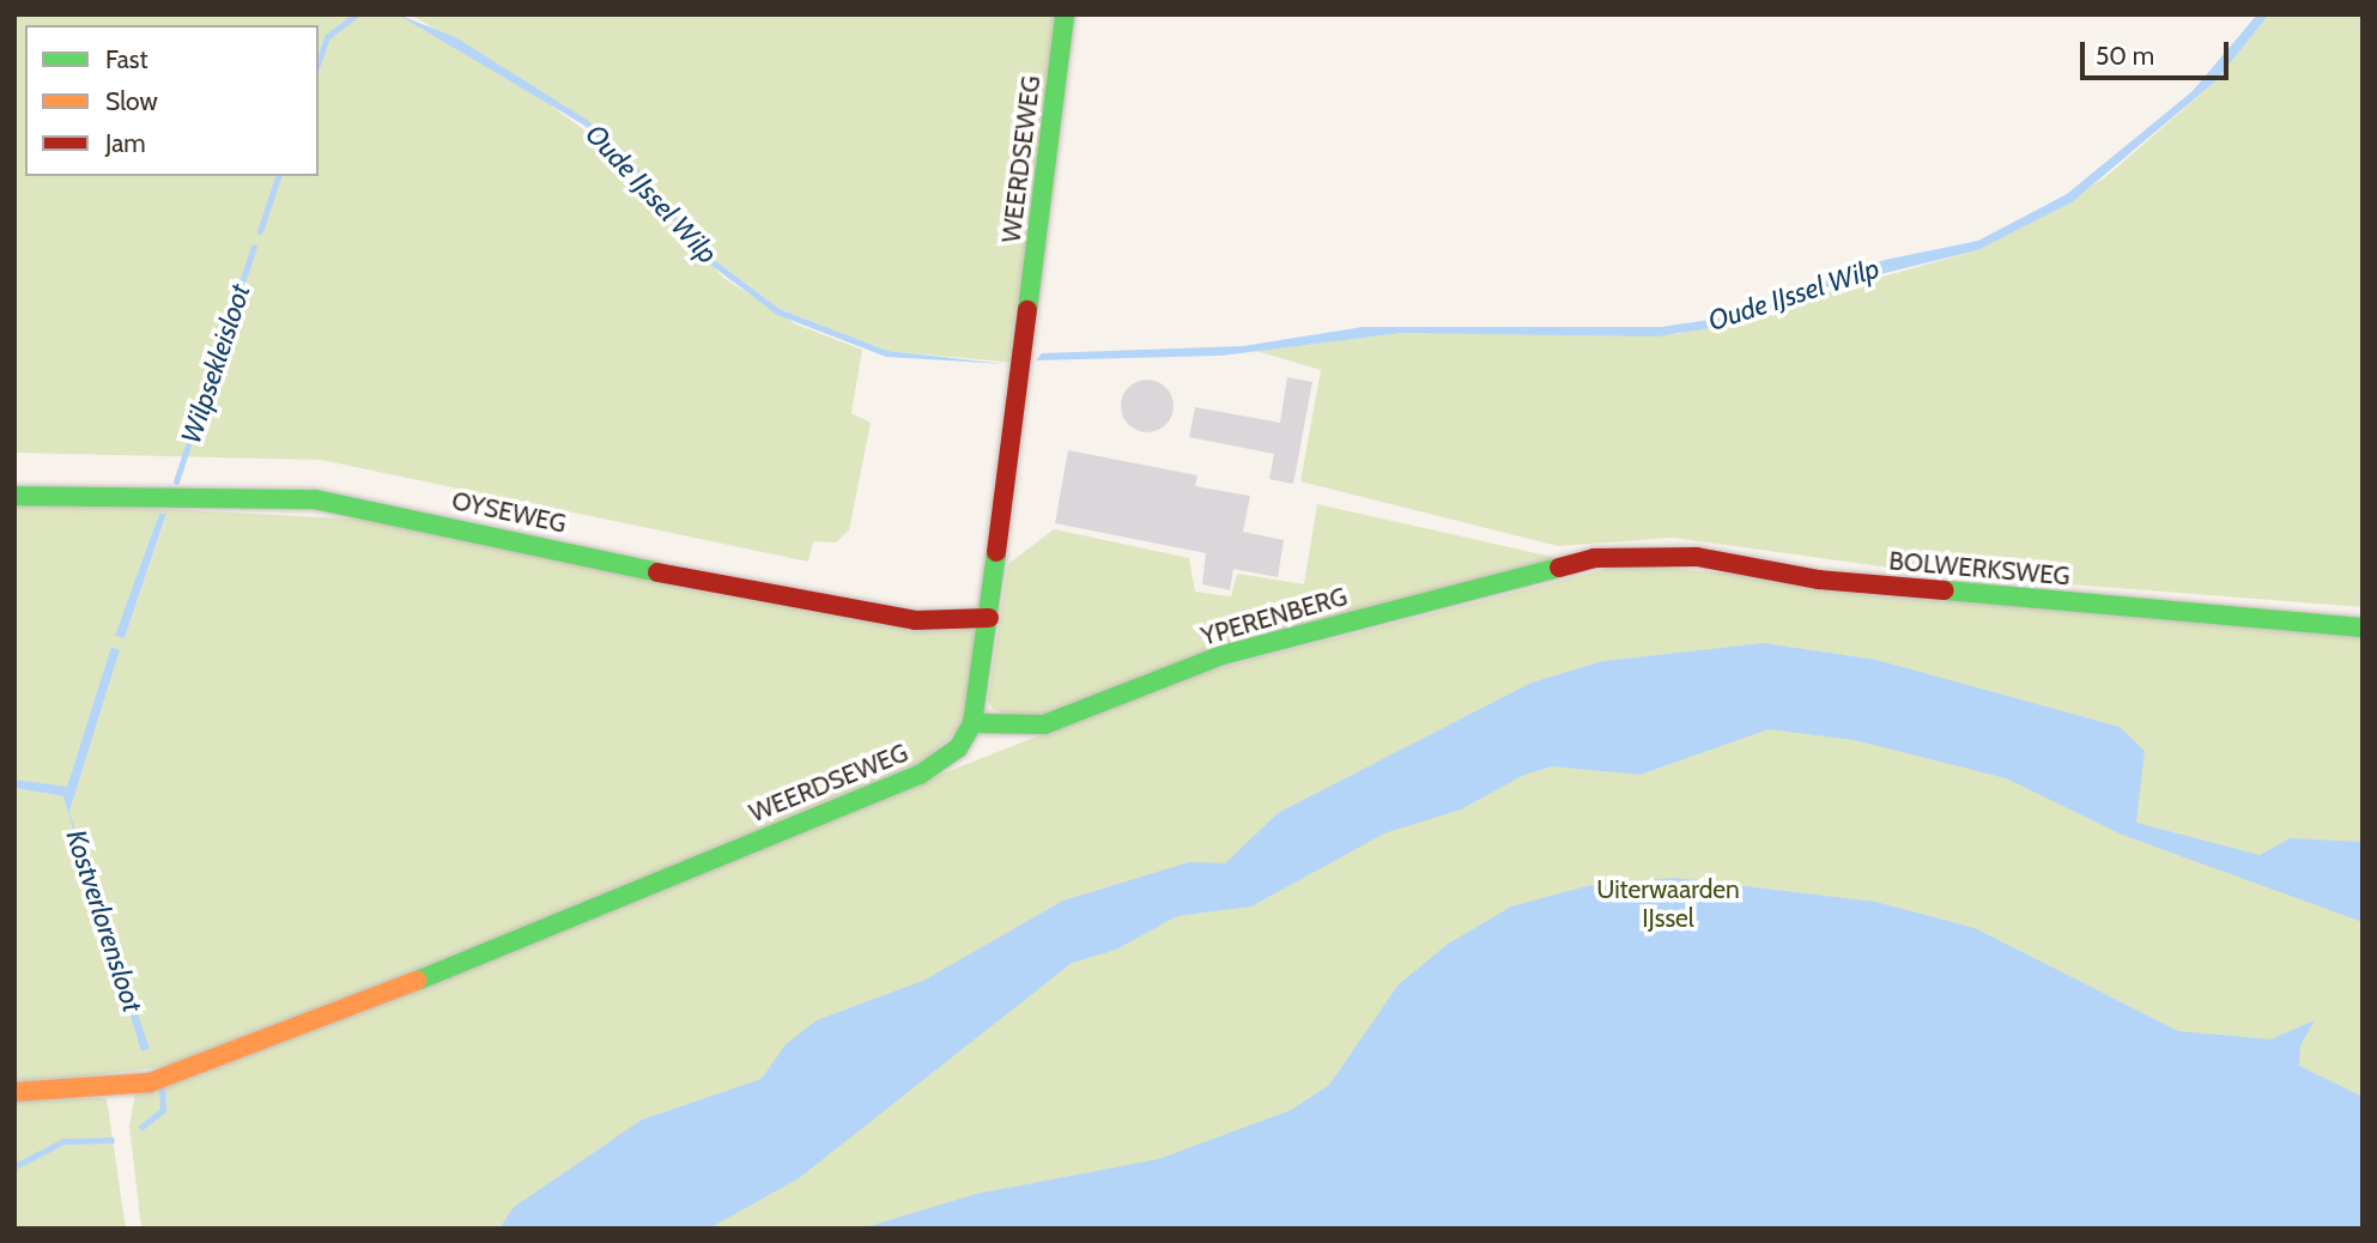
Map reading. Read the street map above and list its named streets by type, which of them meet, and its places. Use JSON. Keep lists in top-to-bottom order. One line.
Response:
{"streets":{"street":["WEERDSEWEG","OYSEWEG","BOLWERKSWEG","YPERENBERG"]},"crossings":[["WEERDSEWEG","OYSEWEG"],["WEERDSEWEG","YPERENBERG"],["BOLWERKSWEG","YPERENBERG"]],"water":["Oude IJssel Wilp","Wilpsekleisloot","Kostverlorensloot"],"parks":["Uiterwaarden IJssel"],"legend":["Fast","Slow","Jam"],"scale_bar":"50 m"}
